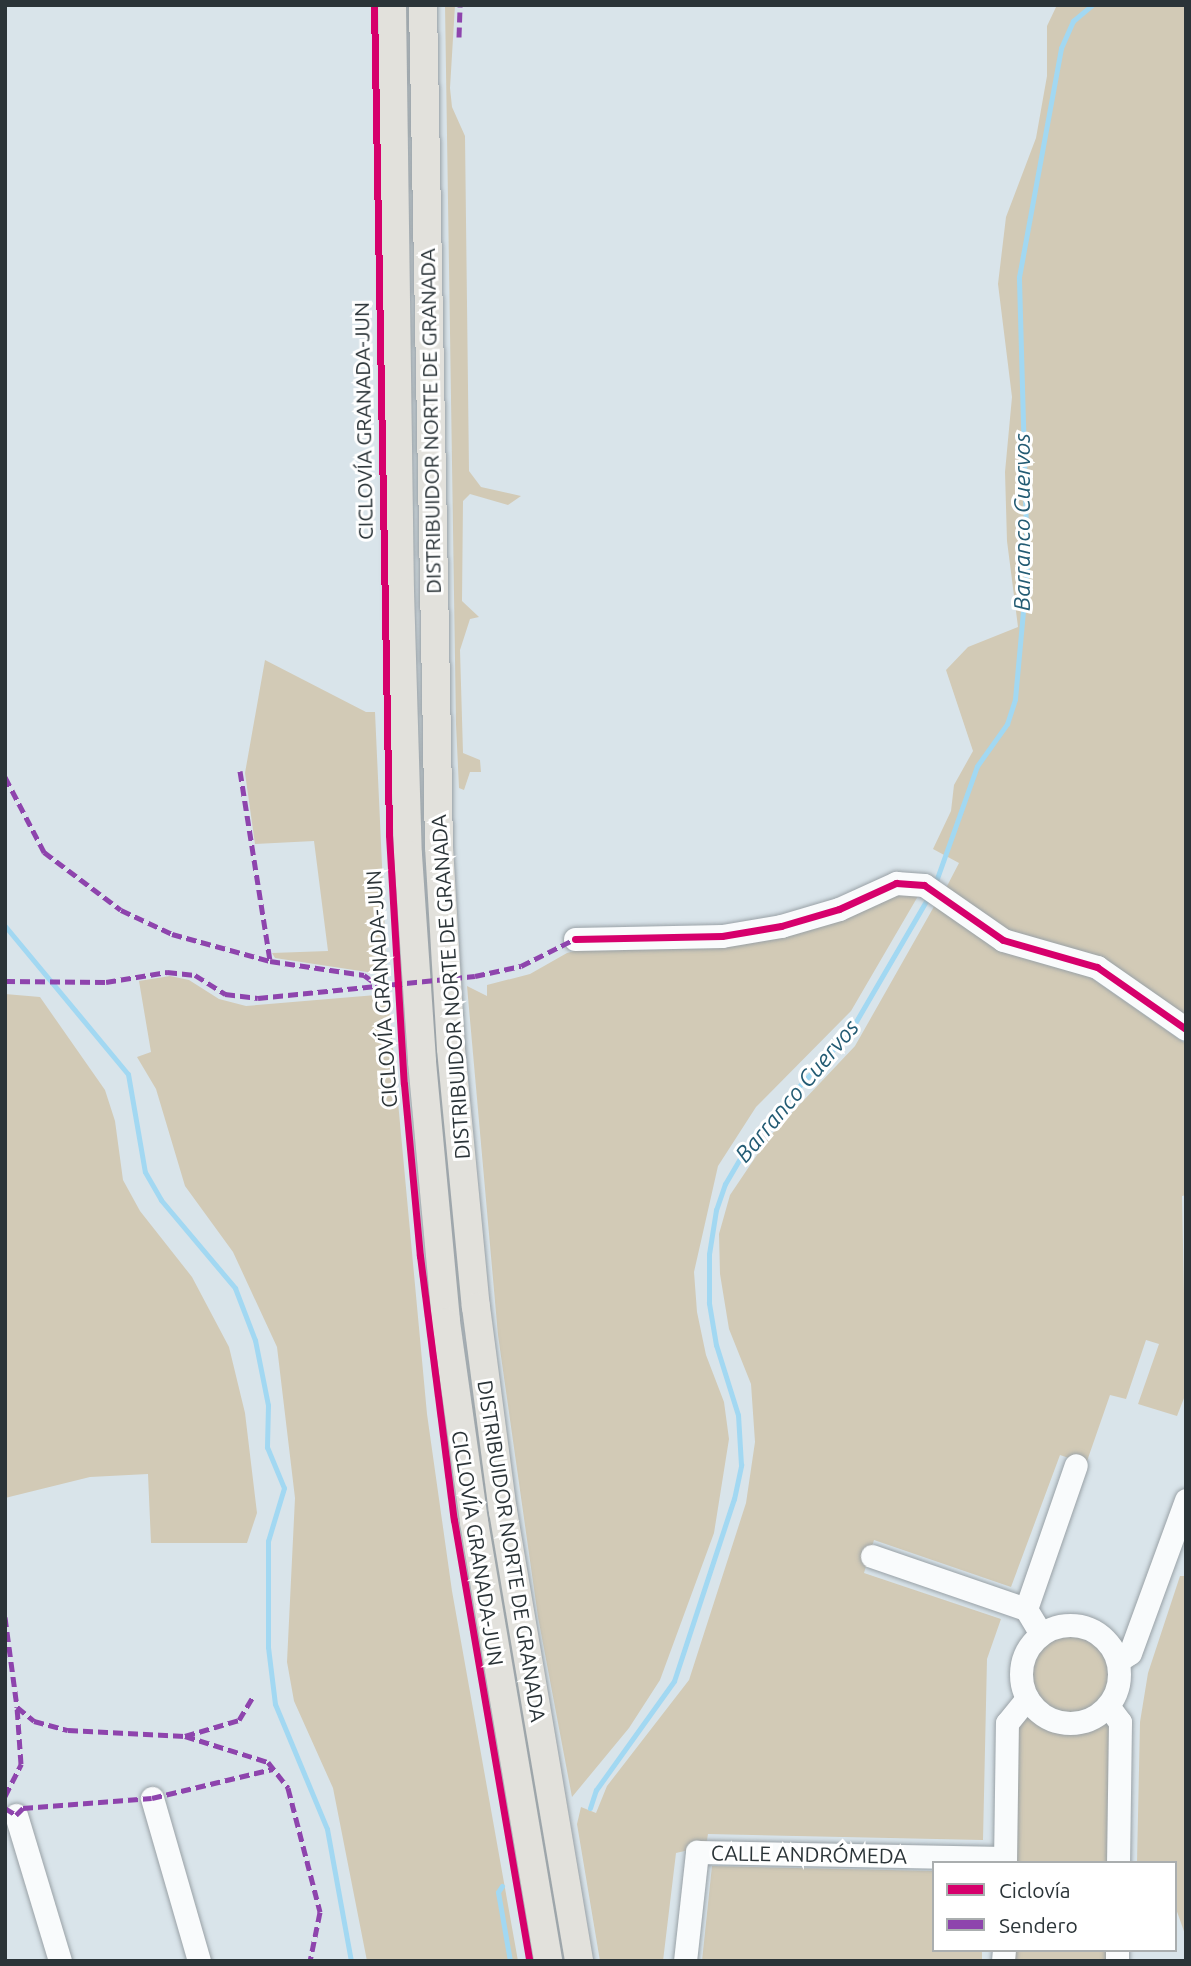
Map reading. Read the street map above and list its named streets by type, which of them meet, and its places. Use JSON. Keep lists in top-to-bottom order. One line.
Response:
{"streets":{"main road":["DISTRIBUIDOR NORTE DE GRANADA"],"street":["CALLE ANDRÓMEDA"],"cycle path":["CICLOVÍA GRANADA-JUN"]},"water":["Barranco Cuervos"],"legend":["Ciclovía","Sendero"]}
